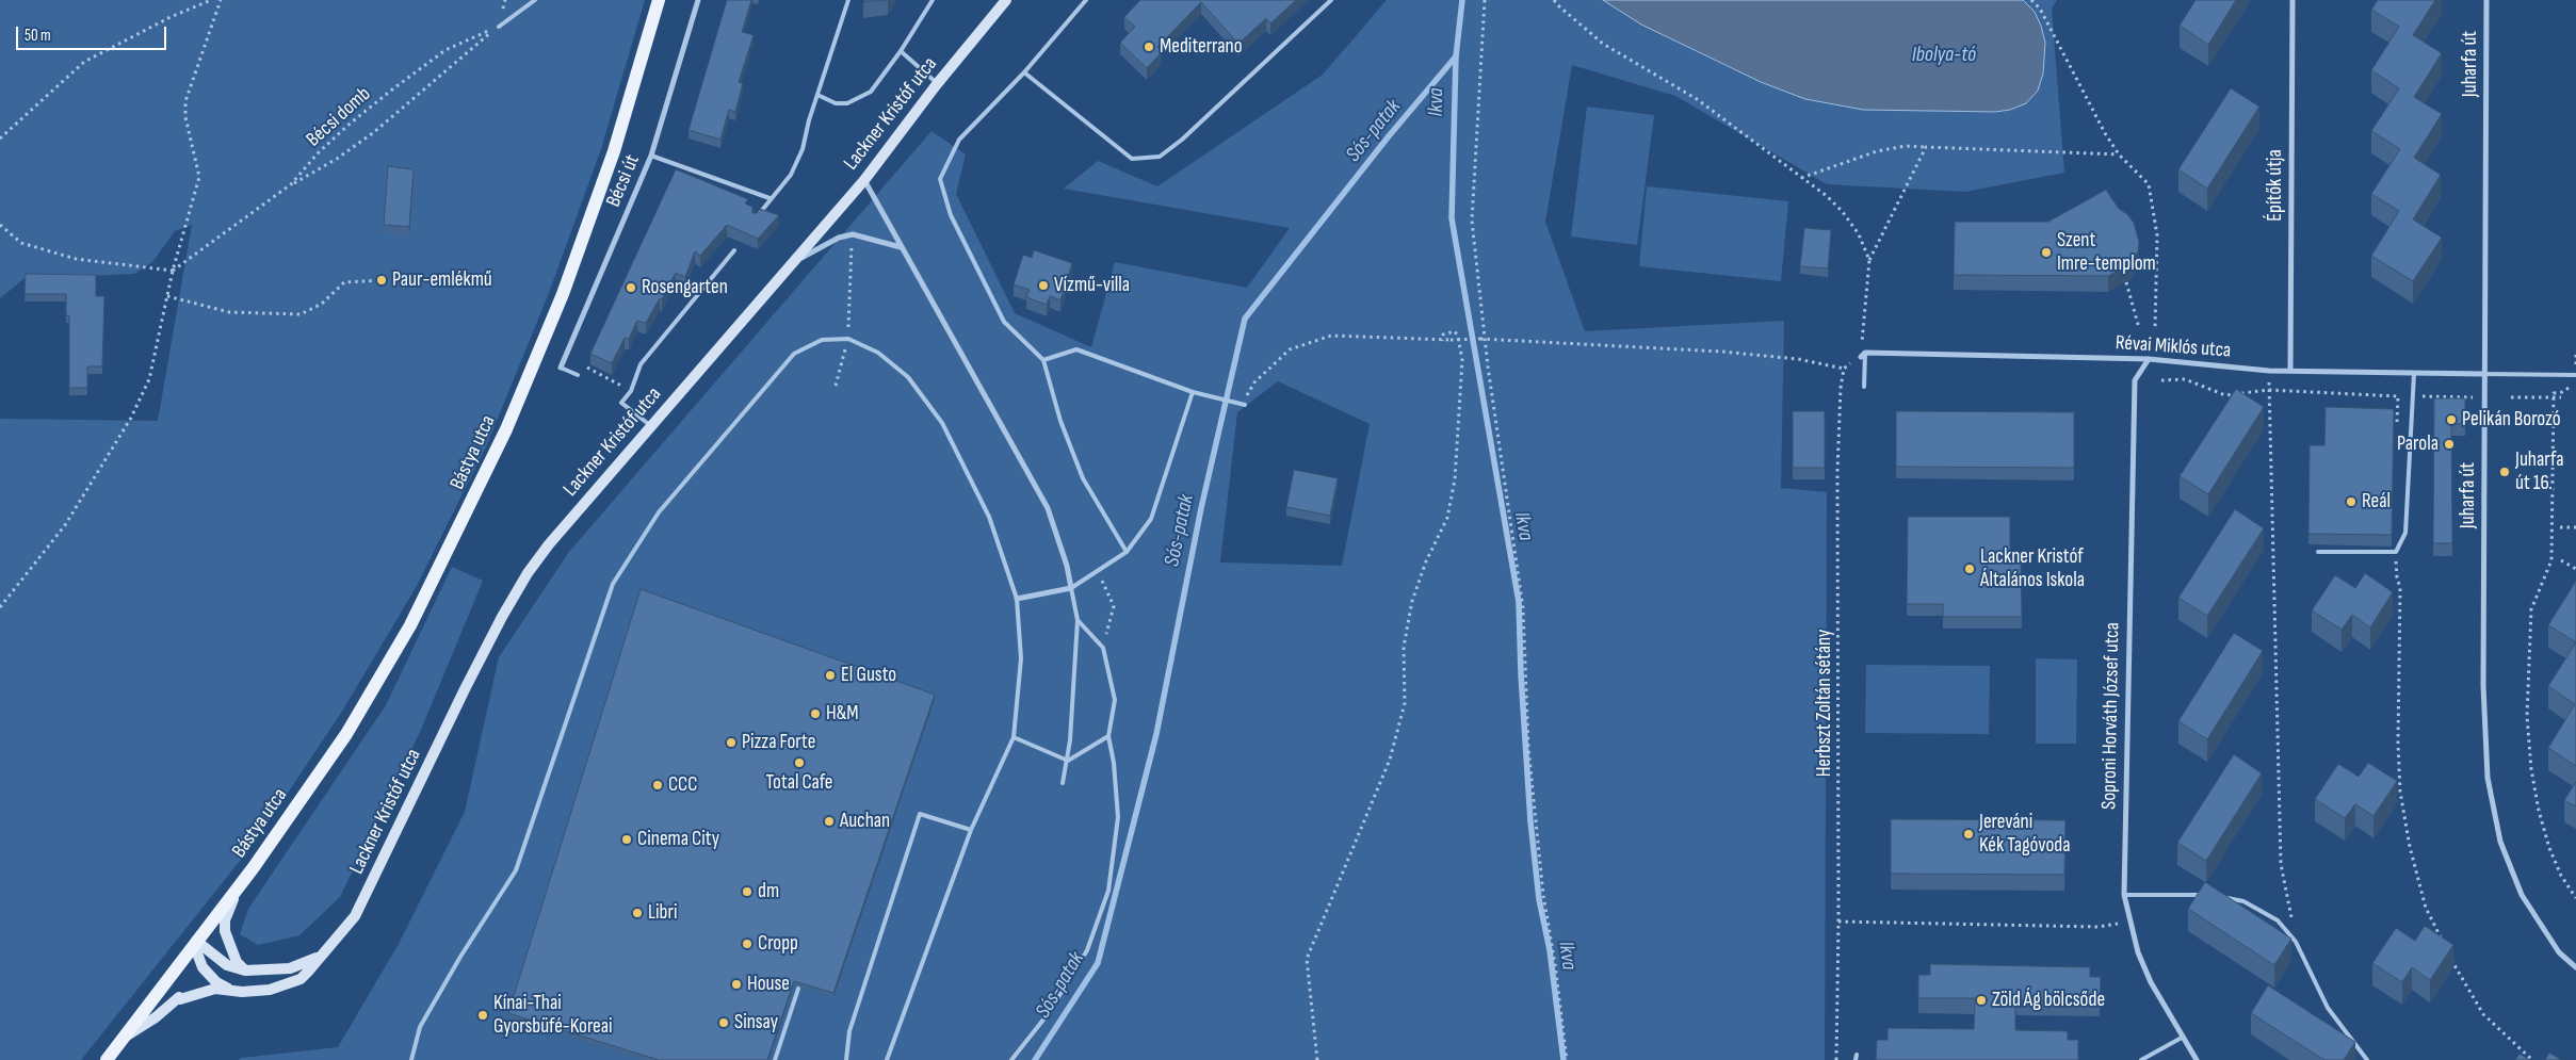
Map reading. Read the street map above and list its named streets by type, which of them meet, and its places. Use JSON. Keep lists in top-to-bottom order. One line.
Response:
{"streets":{"main road":["Bástya utca"],"street":["Juharfa út","Lackner Kristóf utca","Bécsi út","Építők útja","Révai Miklós utca","Soproni Horváth József utca"],"path":["Bécsi domb","Herbszt Zoltán sétány"]},"crossings":[["Juharfa út","Révai Miklós utca"],["Lackner Kristóf utca","Bástya utca"],["Építők útja","Révai Miklós utca"],["Révai Miklós utca","Soproni Horváth József utca"]],"water":["Ibolya-tó","Ikva","Sós-patak"],"places":["Mediterrano","Szent Imre-templom","Paur-emlékmű","Vízmű-villa","Rosengarten","Pelikán Borozó","Parola","Juharfa út 16.","Reál","Lackner Kristóf Általános Iskola","El Gusto","H&M","Pizza Forte","Total Cafe","CCC","Auchan","Jereváni Kék Tagóvoda","Cinema City","dm","Libri","Cropp","House","Zöld Ág bölcsőde","Kínai-Thai Gyorsbüfé-Koreai","Sinsay"],"scale_bar":"50 m"}
